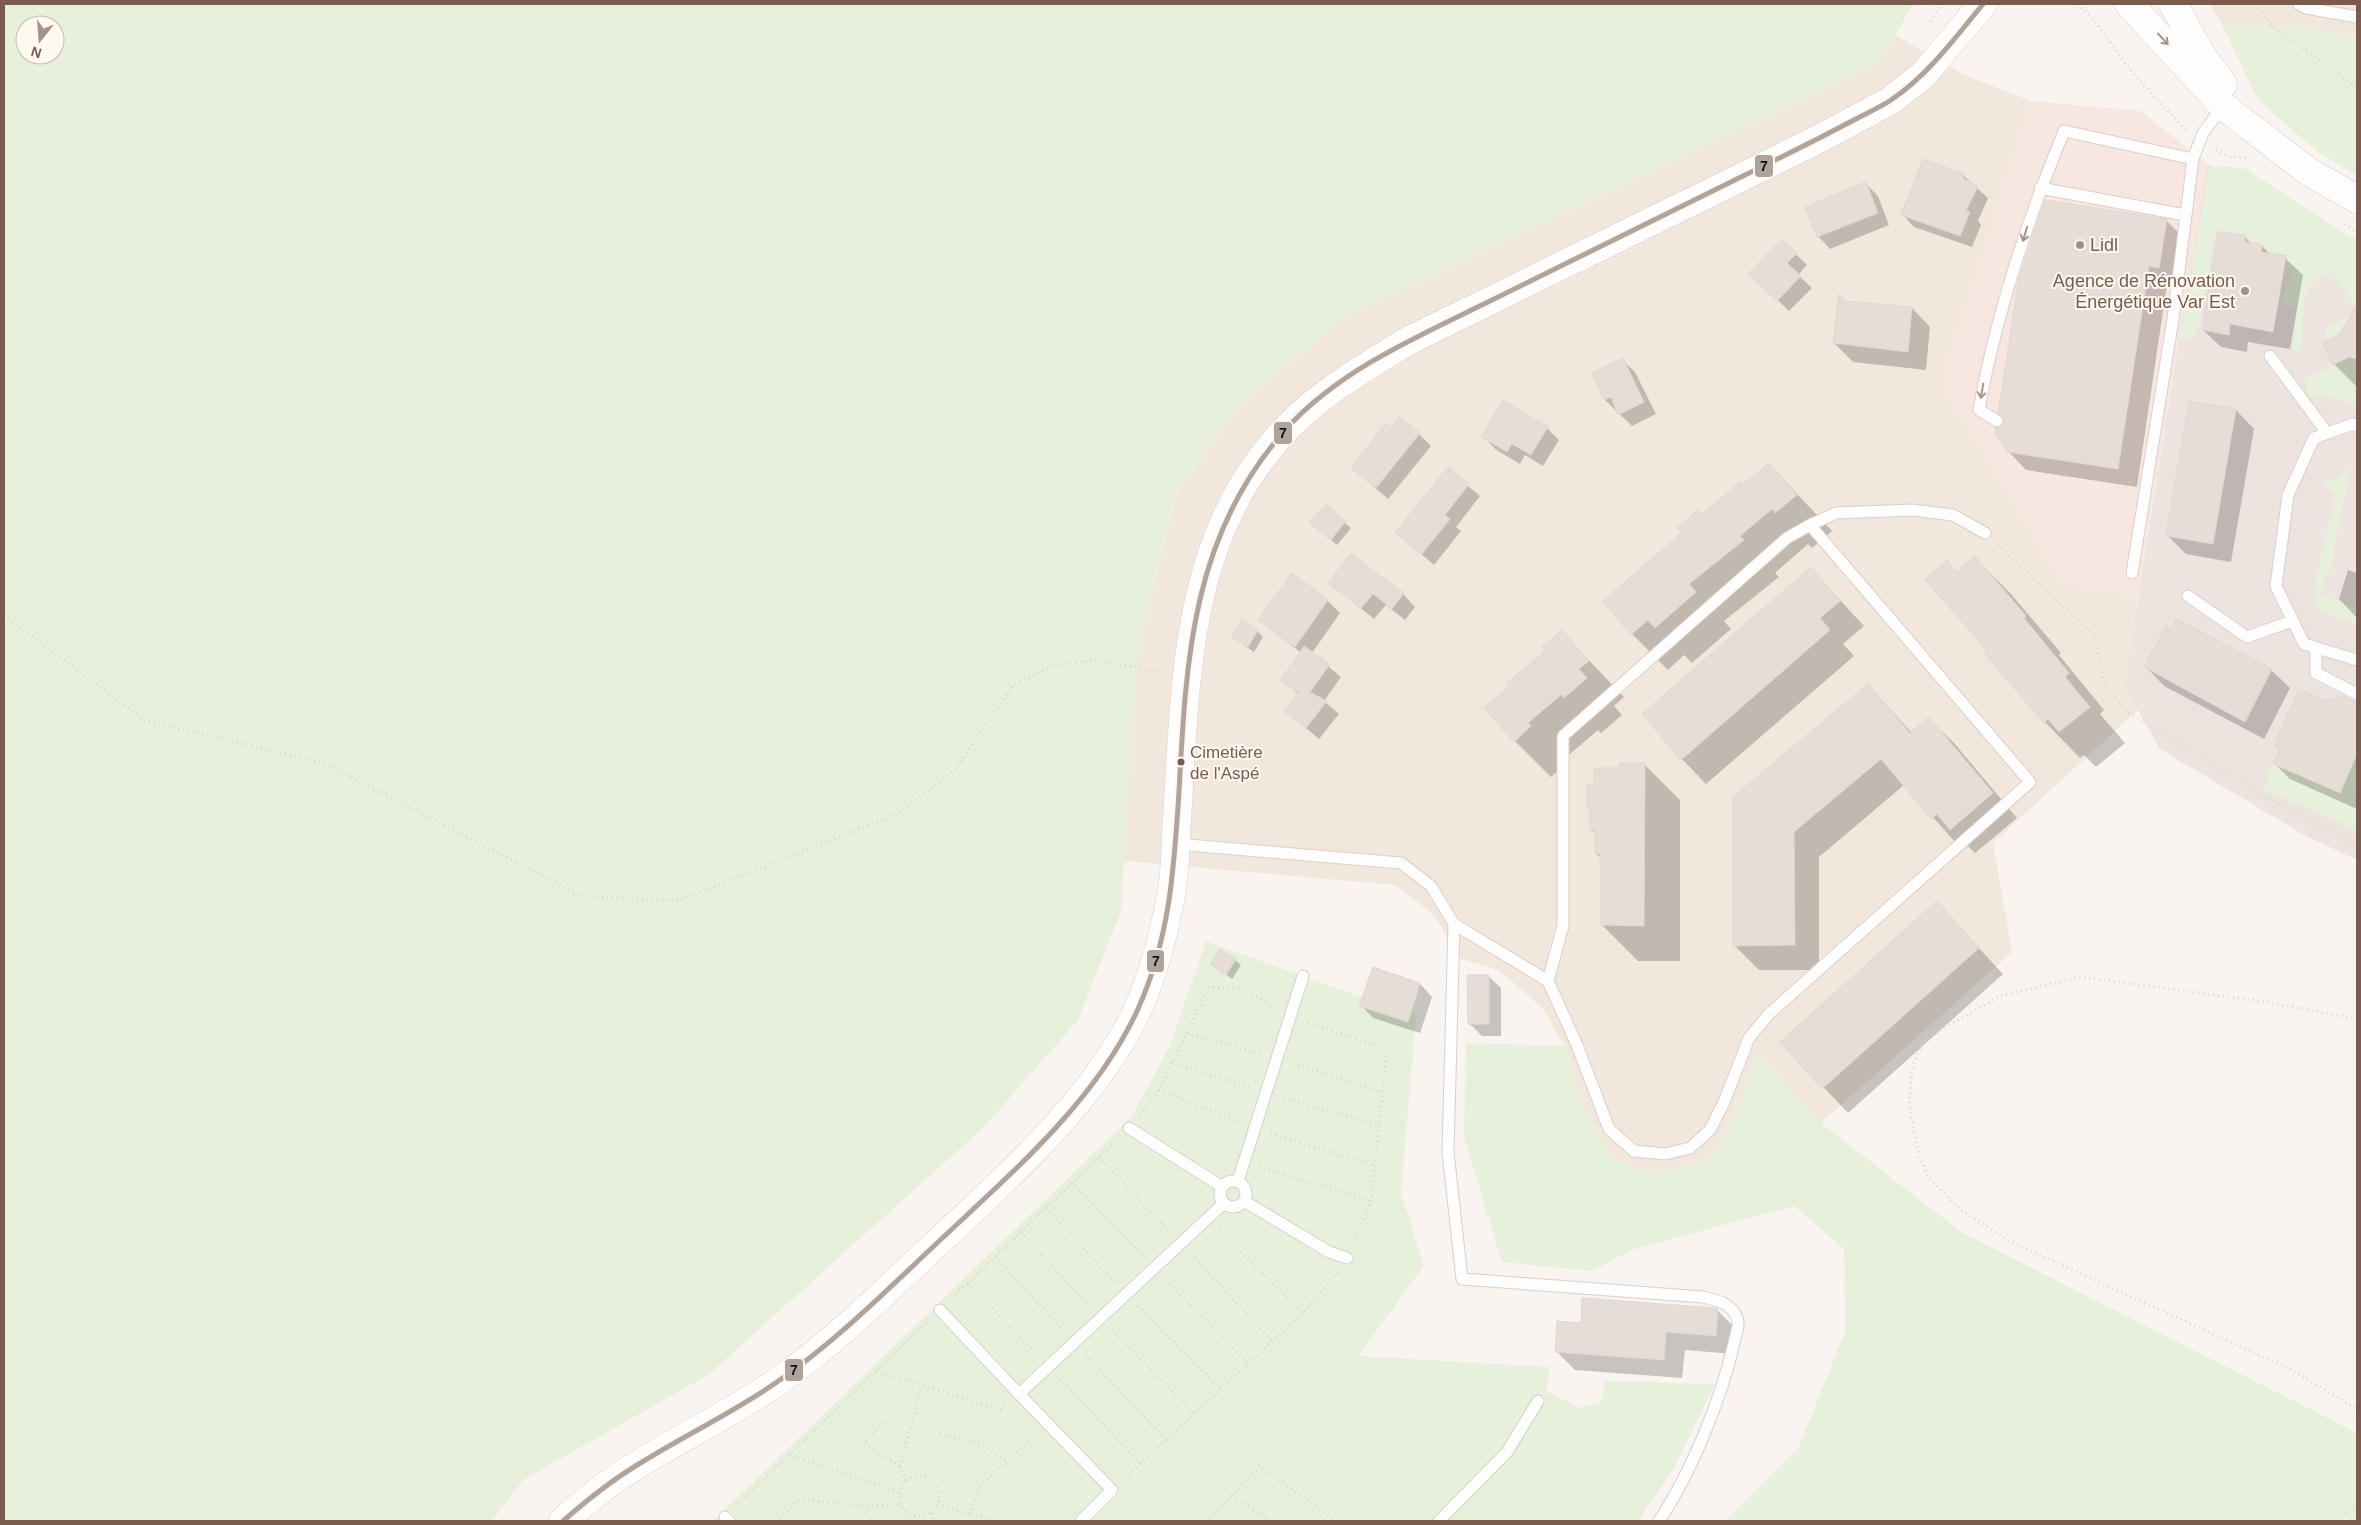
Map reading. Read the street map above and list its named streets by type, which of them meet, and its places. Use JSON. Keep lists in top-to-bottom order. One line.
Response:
{"places":["Lidl","Agence de Rénovation Énergétique Var Est","Cimetière de l'Aspé"],"lines":["transit line 7"],"north":"bottom"}
